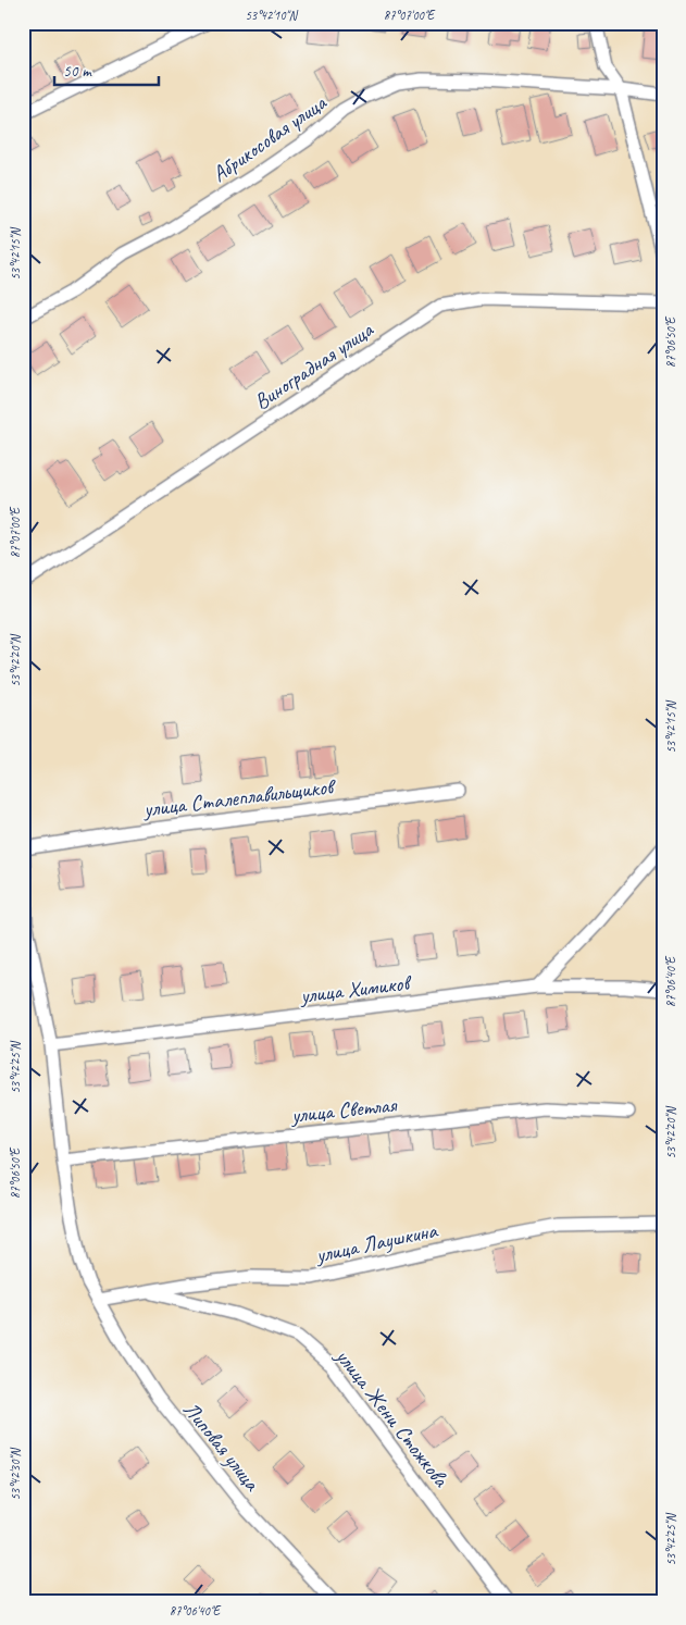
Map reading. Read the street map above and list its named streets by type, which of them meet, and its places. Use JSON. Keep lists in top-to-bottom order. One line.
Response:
{"streets":{"street":["Абрикосовая улица","Виноградная улица","улица Сталеплавильщиков","улица Химиков","улица Светлая","улица Лаушкина","улица Жени Стожкова","Липовая улица"]},"crossings":[["улица Сталеплавильщиков","Липовая улица"],["улица Химиков","Липовая улица"],["улица Светлая","Липовая улица"],["улица Лаушкина","улица Жени Стожкова"],["улица Лаушкина","Липовая улица"]],"scale_bar":"50 m","coordinates":["53°42'10\"N","87°07'00\"E","53°42'15\"N","87°06'50\"E","53°42'20\"N","87°06'40\"E","53°42'25\"N","53°42'30\"N"]}
